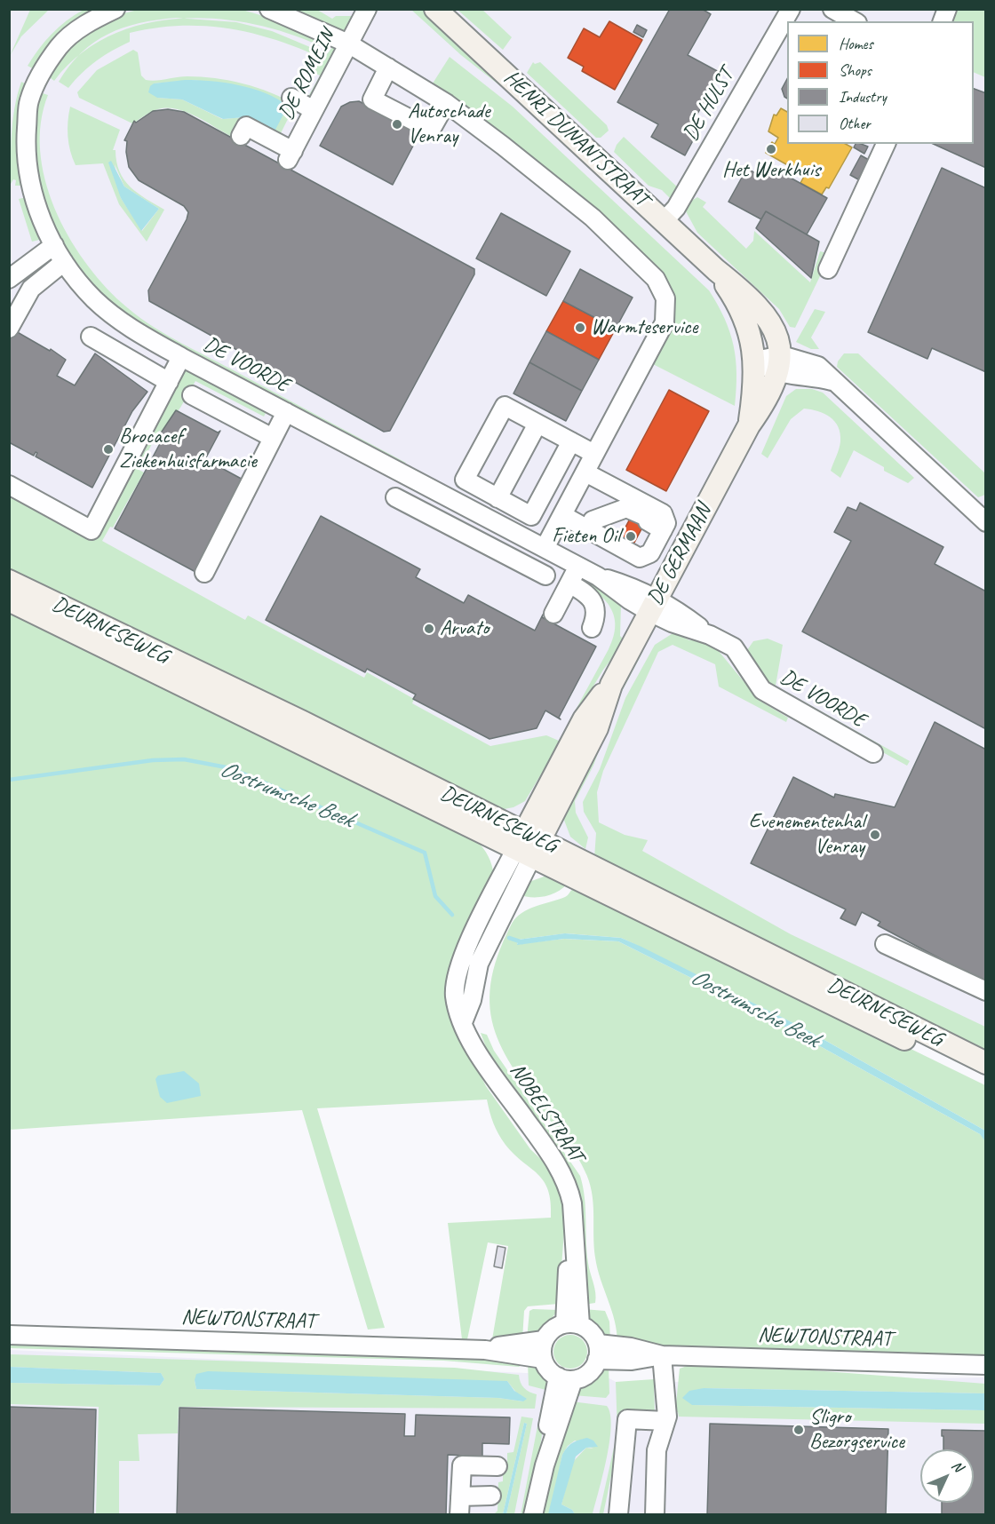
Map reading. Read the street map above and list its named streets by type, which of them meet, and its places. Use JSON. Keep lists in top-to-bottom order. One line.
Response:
{"streets":{"main road":["HENRI DUNANTSTRAAT","DE GERMAAN","DEURNESEWEG"],"street":["DE ROMEIN","DE HULST","DE VOORDE","NOBELSTRAAT","NEWTONSTRAAT"]},"crossings":[["DE HULST","HENRI DUNANTSTRAAT"],["HENRI DUNANTSTRAAT","DE GERMAAN"],["DE VOORDE","DE GERMAAN"],["DE GERMAAN","DEURNESEWEG"],["DE GERMAAN","NOBELSTRAAT"],["DEURNESEWEG","NOBELSTRAAT"],["NOBELSTRAAT","NEWTONSTRAAT"]],"water":["Oostrumsche Beek"],"places":["Autoschade Venray","Het Werkhuis","Warmteservice","Brocacef Ziekenhuisfarmacie","Fieten Oil","Arvato","Evenementenhal Venray","Sligro Bezorgservice"],"legend":["Homes","Shops","Industry","Other"],"north":"top right"}
